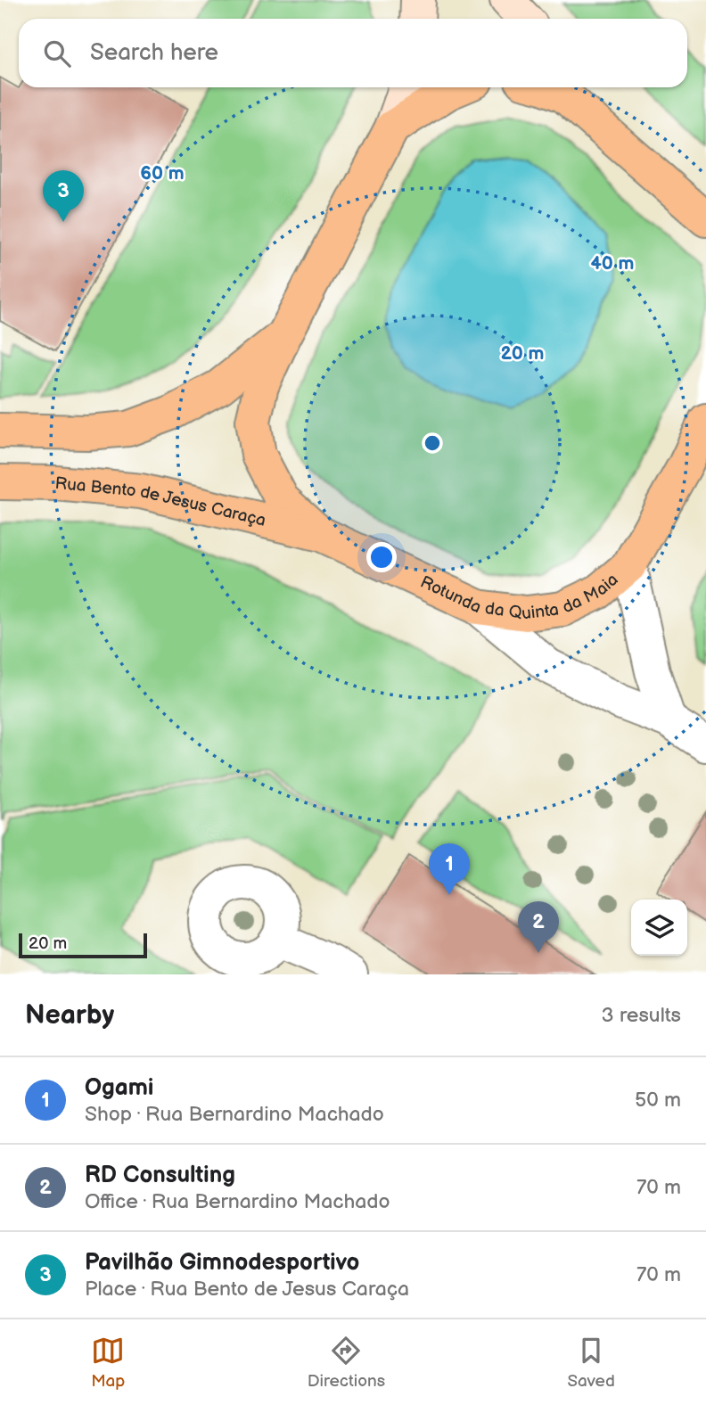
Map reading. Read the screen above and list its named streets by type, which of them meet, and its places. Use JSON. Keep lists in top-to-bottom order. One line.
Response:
{"streets":{"main road":["Rua Bento de Jesus Caraça","Rotunda da Quinta da Maia"]},"crossings":[["Rua Bento de Jesus Caraça","Rotunda da Quinta da Maia"]],"scale_bar":"20 m","page":{"search":"Search here","pins":["3","1","2"],"scale":"20 m","heading":["Nearby","3 results"],"list":[{"mark":"1","name":"Ogami","note":"Shop · Rua Bernardino Machado","value":"50 m"},{"mark":"2","name":"RD Consulting","note":"Office · Rua Bernardino Machado","value":"70 m"},{"mark":"3","name":"Pavilhão Gimnodesportivo","note":"Place · Rua Bento de Jesus Caraça","value":"70 m"}],"nav":["Map","Directions","Saved"]},"rings":["60 m","40 m","20 m"]}
